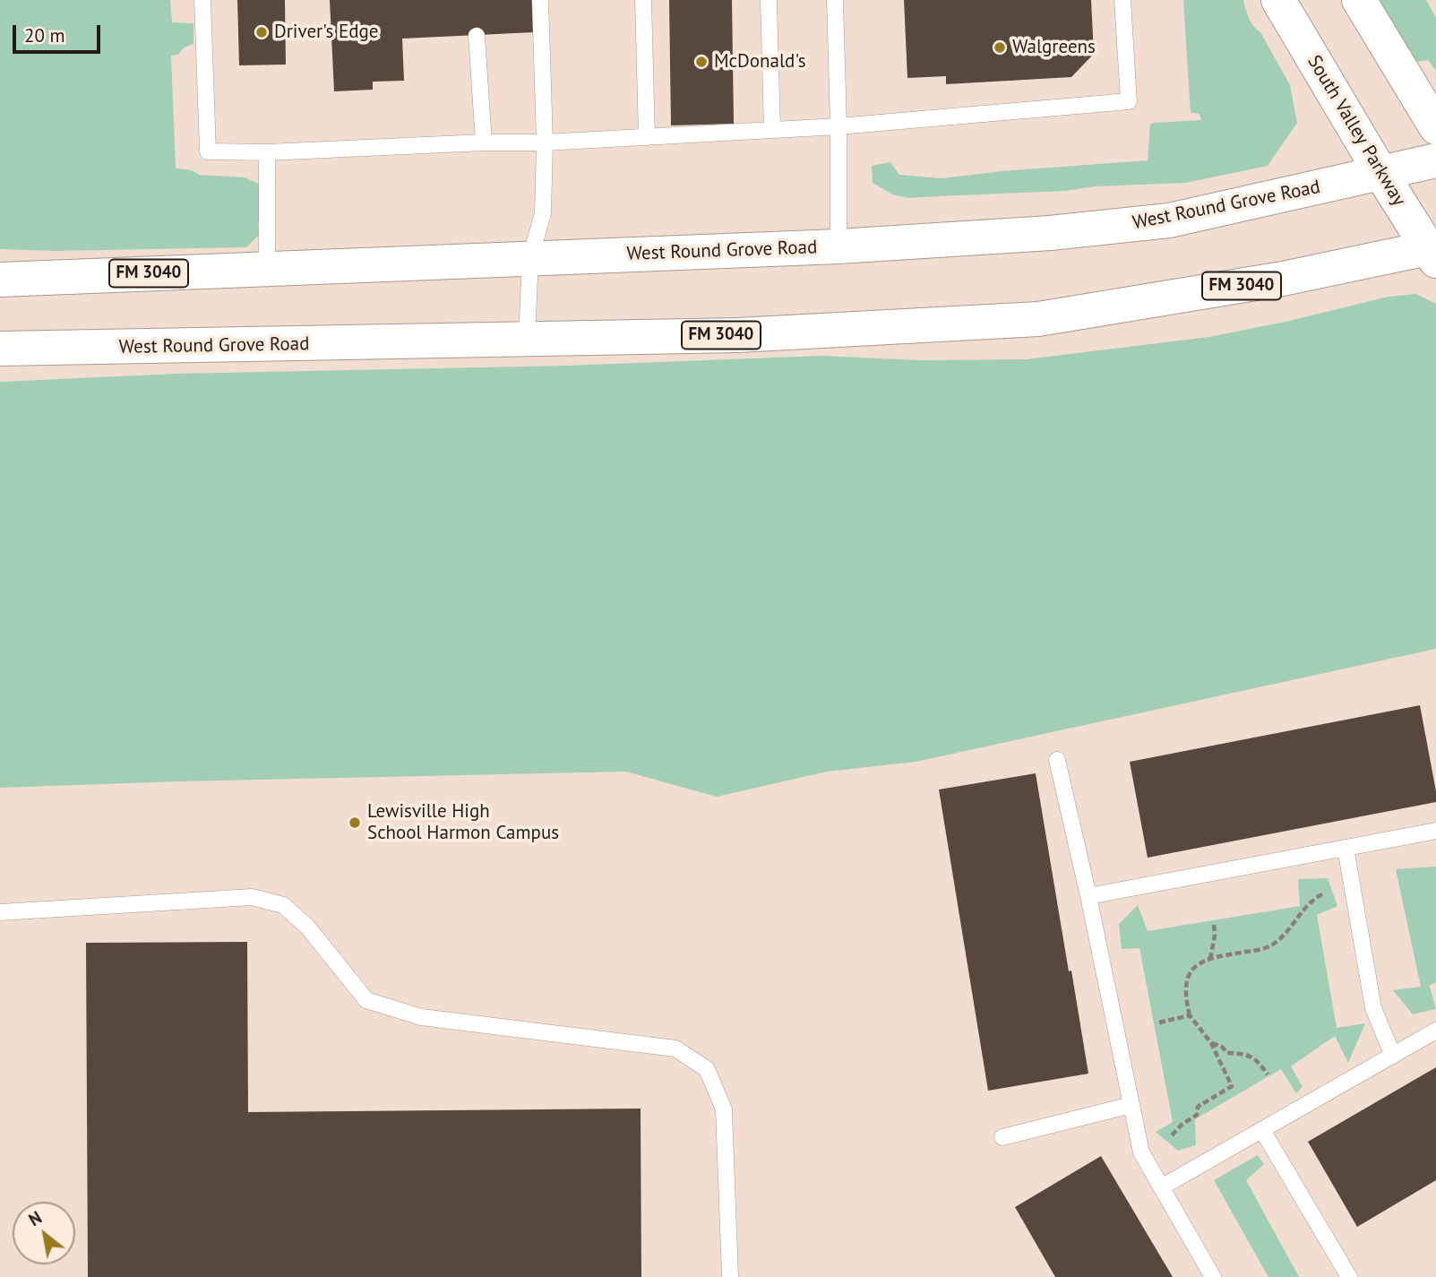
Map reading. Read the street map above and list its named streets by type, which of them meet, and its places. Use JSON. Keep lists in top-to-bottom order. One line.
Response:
{"streets":{"main road":["South Valley Parkway","West Round Grove Road","FM 3040"]},"crossings":[["South Valley Parkway","West Round Grove Road"]],"places":["Driver's Edge","Walgreens","McDonald's","Lewisville High School Harmon Campus"],"scale_bar":"20 m","north":"top left"}
